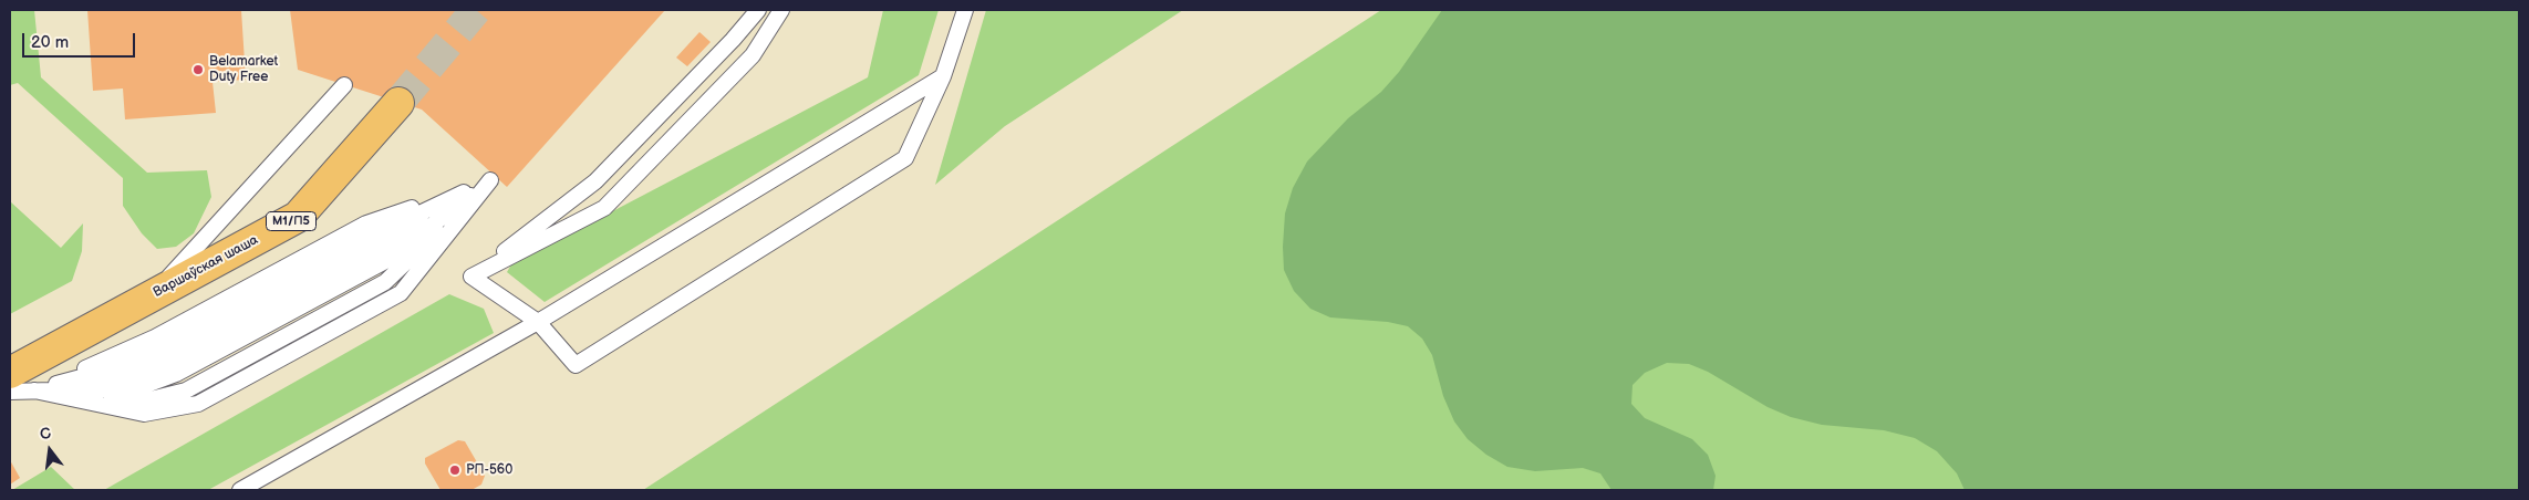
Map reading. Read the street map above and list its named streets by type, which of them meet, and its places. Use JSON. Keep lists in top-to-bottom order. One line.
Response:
{"streets":{"highway":["М1/П5","Варшаўская шаша"]},"places":["Belamarket Duty Free","РП-560"],"scale_bar":"20 m","north":"top"}
